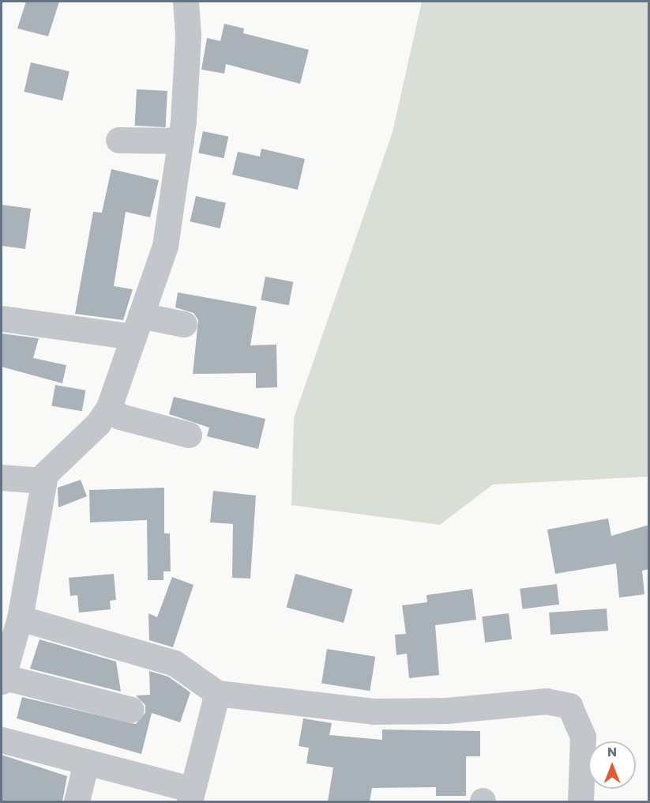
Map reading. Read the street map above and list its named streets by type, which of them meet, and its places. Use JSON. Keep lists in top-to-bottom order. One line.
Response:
{"north":"top"}
